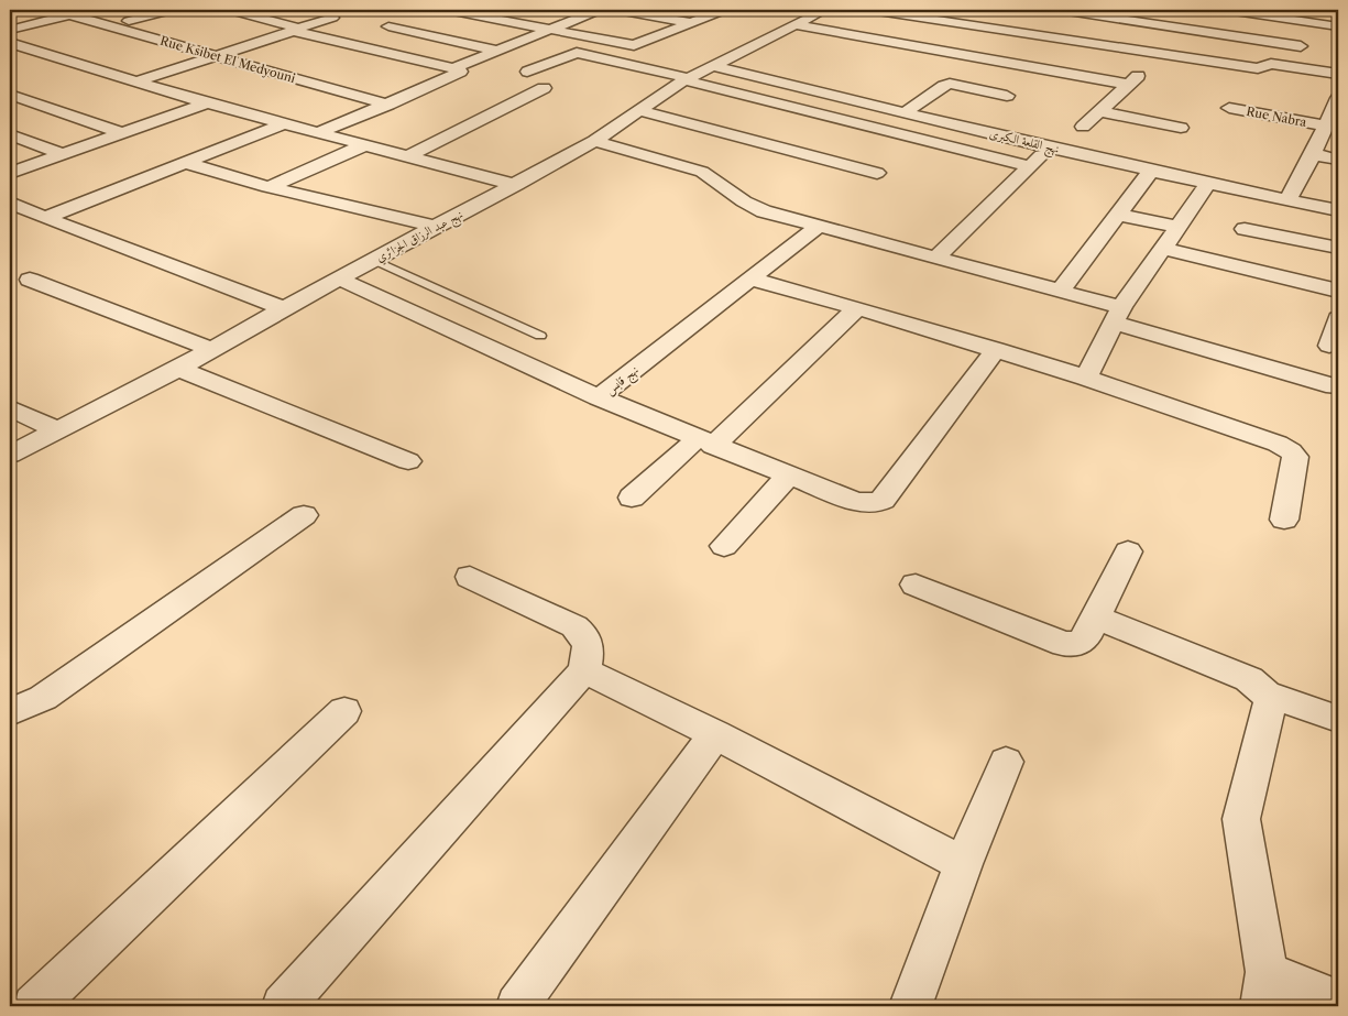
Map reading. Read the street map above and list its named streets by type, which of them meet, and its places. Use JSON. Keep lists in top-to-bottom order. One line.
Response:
{"streets":{"street":["Rue Ksibet El Medyouni","Rue Nabra","نهج القلعة الكبرى","نهج عبد الرزاق الجزائري","نهج قابس"]},"crossings":[["نهج القلعة الكبرى","نهج عبد الرزاق الجزائري"],["نهج عبد الرزاق الجزائري","نهج قابس"]]}
